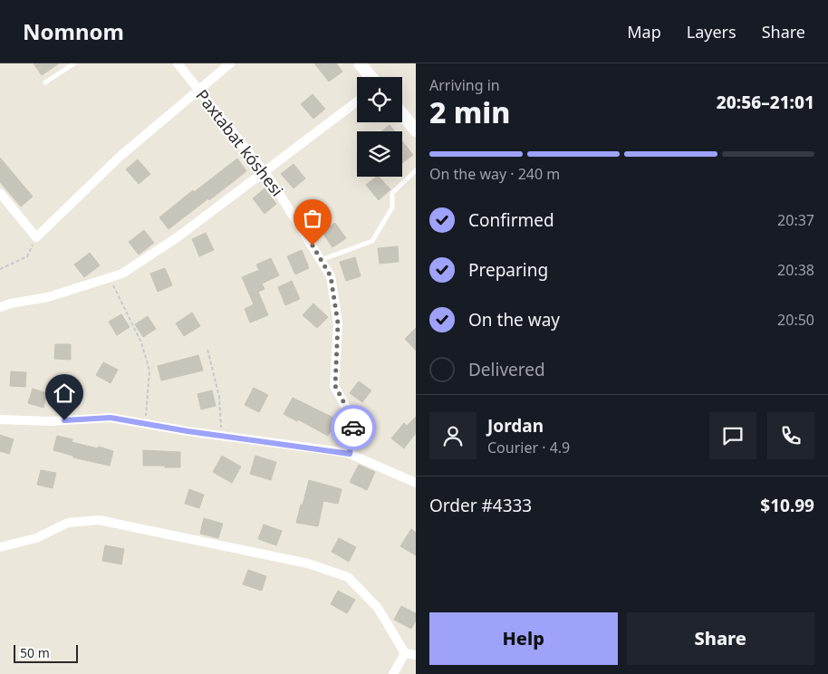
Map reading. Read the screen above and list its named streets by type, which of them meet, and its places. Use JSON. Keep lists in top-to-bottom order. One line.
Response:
{"streets":{"street":["Paxtabat kóshesi"]},"scale_bar":"50 m","page":{"header":"Nomnom","nav":["Map","Layers","Share"],"heading":["2 min","Arriving in","20:56–21:01"],"panel":["Jordan","Courier · 4.9","Order #4333","$10.99"],"bar":"On the way · 240 m","list":[["Confirmed","20:37"],["Preparing","20:38"],["On the way","20:50"],"Delivered"],"buttons":["Help","Share"],"scale":"50 m"}}
